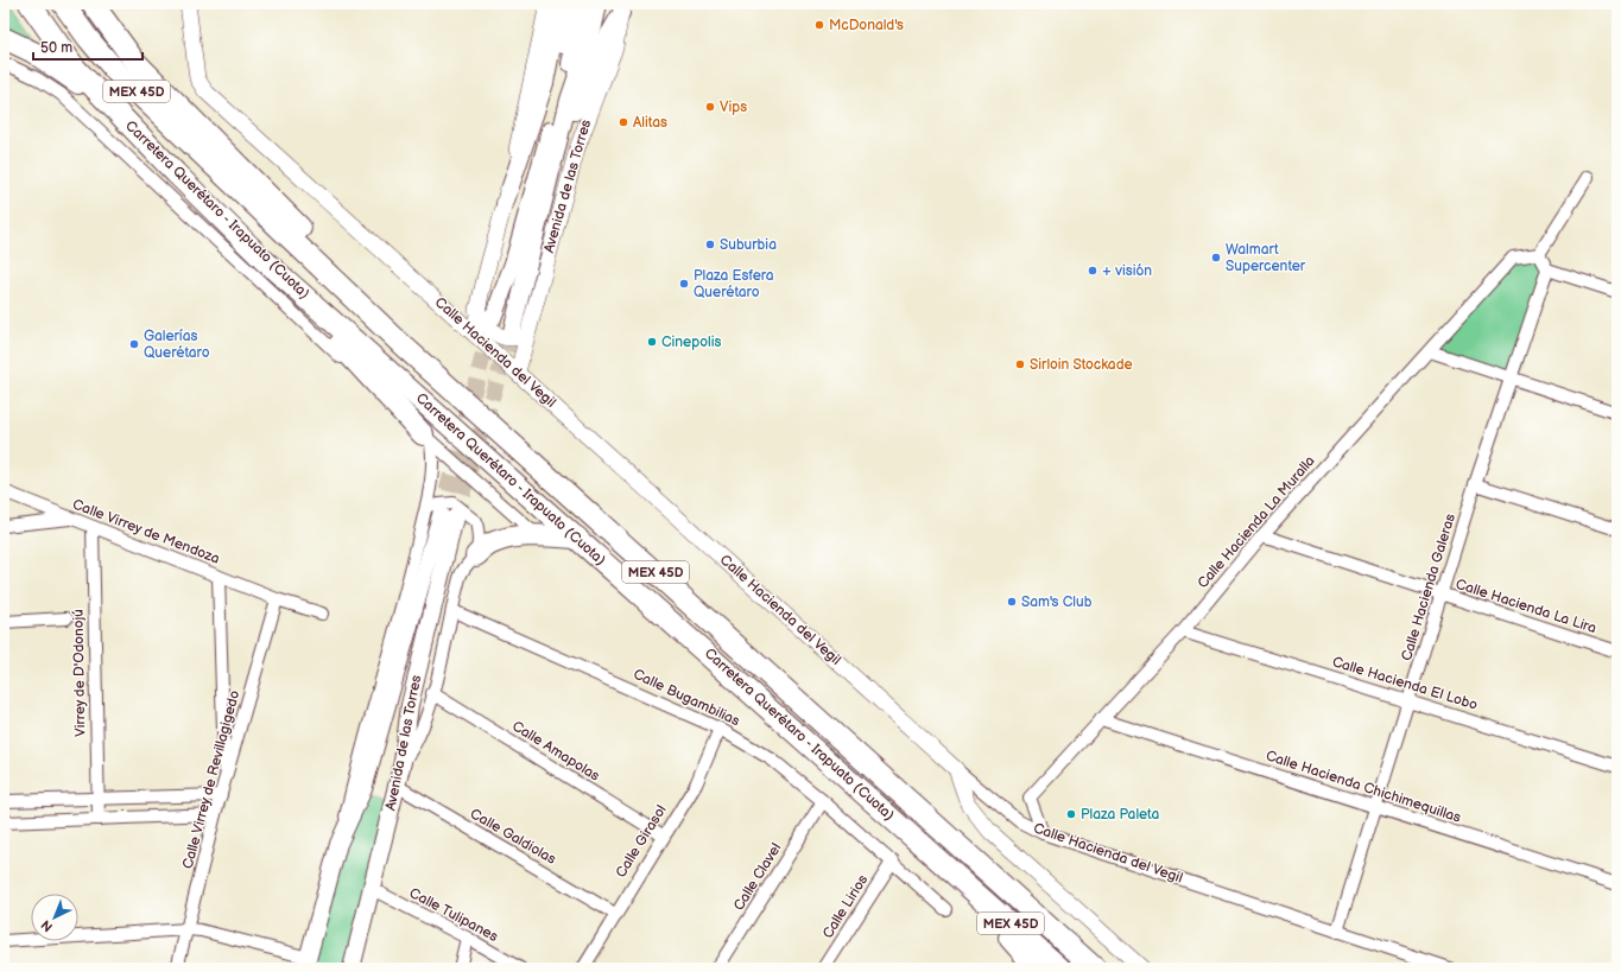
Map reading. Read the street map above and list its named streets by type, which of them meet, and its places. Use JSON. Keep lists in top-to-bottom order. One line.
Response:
{"streets":{"highway":["MEX 45D","Carretera Querétaro - Irapuato (Cuota)"],"main road":["Avenida de las Torres"],"street":["Calle Hacienda del Vegil","Calle Hacienda La Muralla","Calle Virrey de Mendoza","Calle Hacienda Galeras","Calle Hacienda La Lira","Virrey de D'Odonojú","Calle Hacienda El Lobo","Calle Bugambilias","Calle Amapolas","Calle Virrey de Revillagigedo","Calle Hacienda Chichimequillas","Calle Galdiolas","Calle Girasol","Calle Clavel","Calle Lirios","Calle Tulipanes"]},"crossings":[["Avenida de las Torres","Calle Hacienda del Vegil"],["Avenida de las Torres","Calle Galdiolas"],["Avenida de las Torres","Calle Tulipanes"],["Calle Hacienda del Vegil","Calle Hacienda La Muralla"],["Calle Hacienda del Vegil","Calle Hacienda Galeras"],["Calle Hacienda La Muralla","Calle Hacienda La Lira"],["Calle Hacienda La Muralla","Calle Hacienda El Lobo"],["Calle Hacienda La Muralla","Calle Hacienda Chichimequillas"],["Calle Virrey de Mendoza","Virrey de D'Odonojú"],["Calle Virrey de Mendoza","Calle Virrey de Revillagigedo"],["Calle Hacienda Galeras","Calle Hacienda La Lira"],["Calle Hacienda Galeras","Calle Hacienda El Lobo"],["Calle Hacienda Galeras","Calle Hacienda Chichimequillas"],["Calle Bugambilias","Calle Girasol"],["Calle Bugambilias","Calle Clavel"],["Calle Bugambilias","Calle Lirios"],["Calle Amapolas","Calle Girasol"],["Calle Galdiolas","Calle Girasol"]],"places":["McDonald's","Vips","Alitas","Suburbia","Walmart Supercenter","+ visión","Plaza Esfera Querétaro","Cinepolis","Galerías Querétaro","Sirloin Stockade","Sam's Club","Plaza Paleta"],"scale_bar":"50 m","north":"bottom left"}
